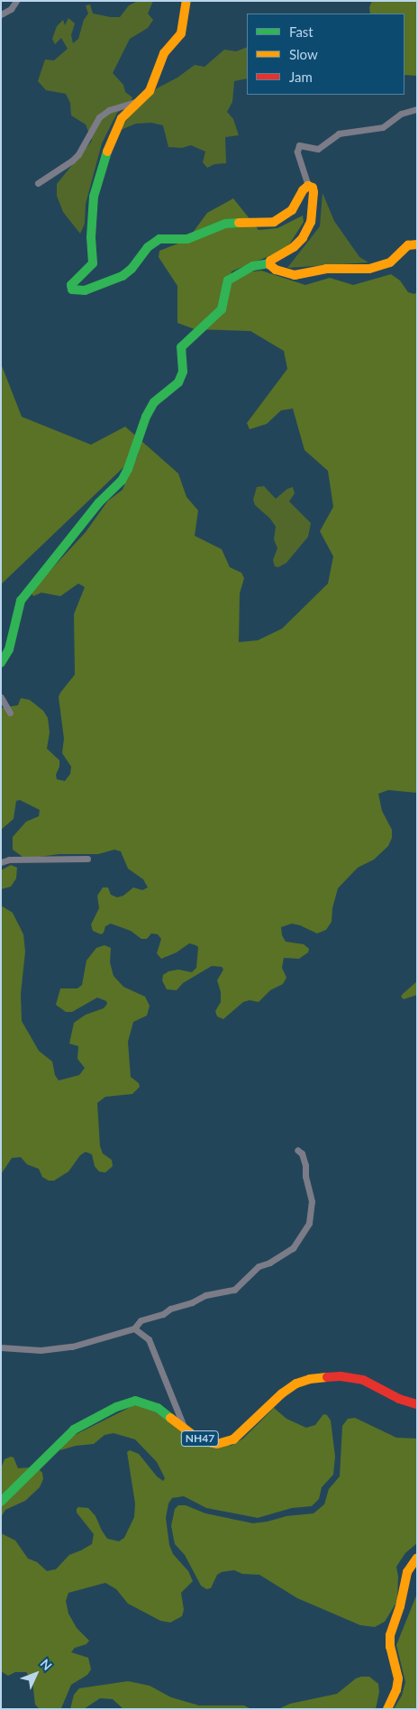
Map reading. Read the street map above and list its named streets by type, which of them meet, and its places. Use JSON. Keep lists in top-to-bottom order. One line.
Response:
{"streets":{"main road":["NH47"]},"legend":["Fast","Slow","Jam"],"north":"top right"}
